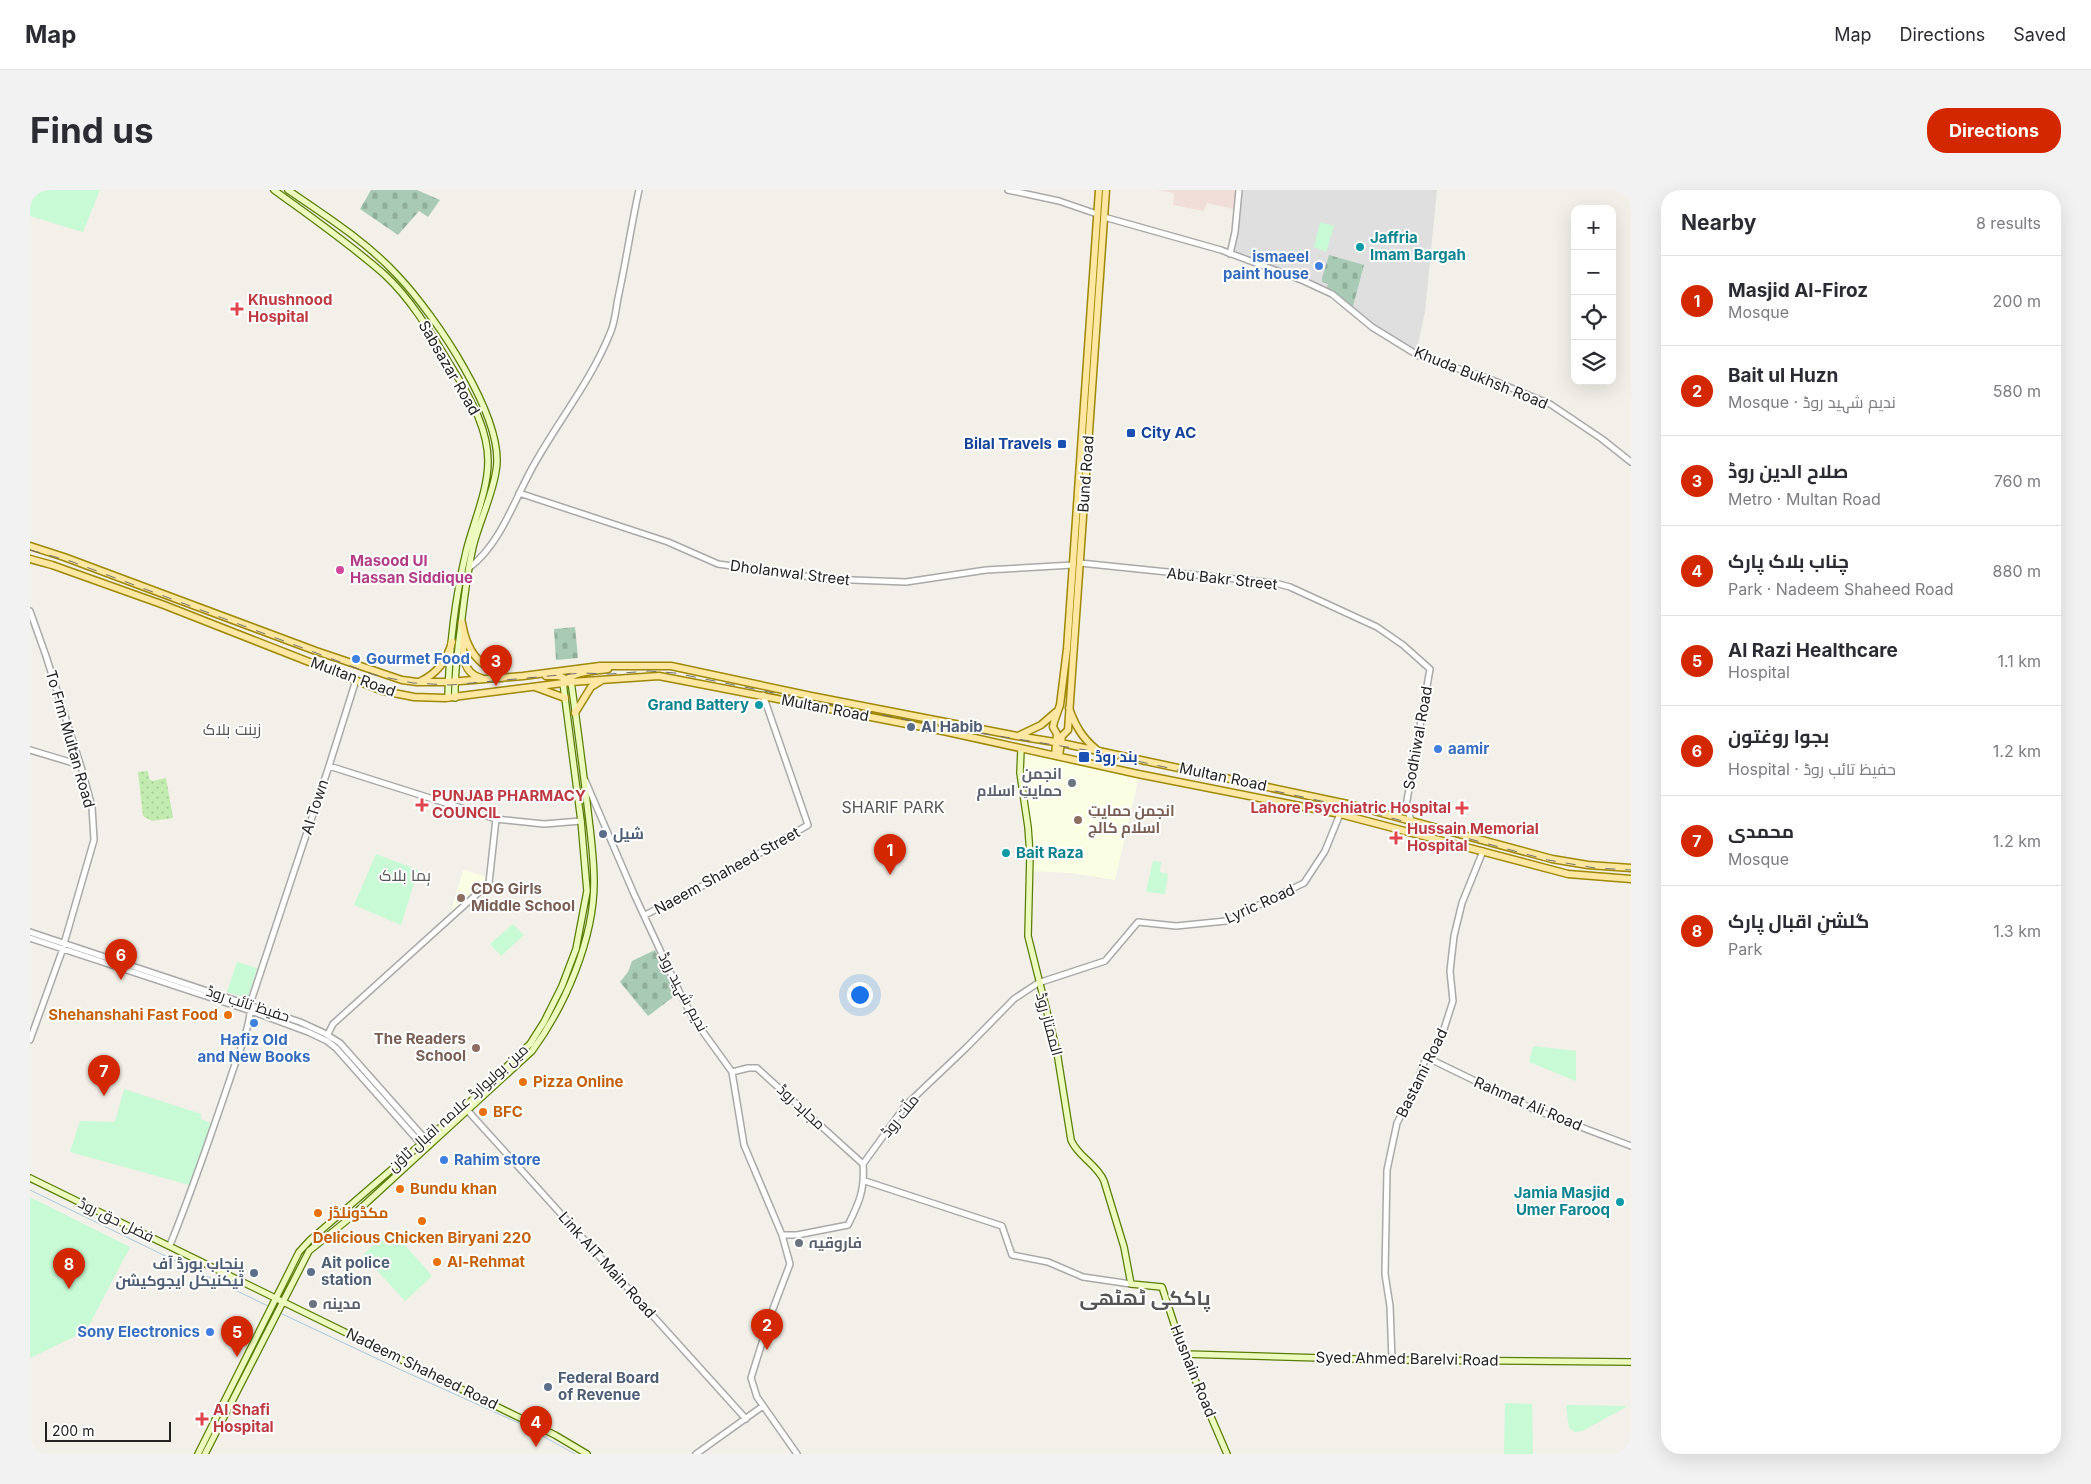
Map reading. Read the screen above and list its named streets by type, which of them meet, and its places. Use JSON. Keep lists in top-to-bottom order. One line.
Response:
{"streets":{"main road":["Sabsazar Road","Bund Road","Multan Road","الممتاز روڈ","مین بولیوارڈ علامہ اقبال ٹاؤن","فضل حق روڈ","Syed Ahmed Barelvi Road","Nadeem Shaheed Road","Husnain Road"],"street":["Khuda Bukhsh Road","Dholanwal Street","Abu Bakr Street","Sodhiwal Road","To Frm Multan Road","AI Town","Naeem Shaheed Street","Lyric Road","ندیم شہید روڈ","حفیظ تائب روڈ","Bastami Road","Rahmat Ali Road","مجاہد روڈ","ملّت روڈ","Link AIT Main Road"]},"crossings":[["Sabsazar Road","Multan Road"],["Khuda Bukhsh Road","Bund Road"],["Bund Road","Dholanwal Street"],["Bund Road","Abu Bakr Street"],["Bund Road","Multan Road"],["Dholanwal Street","Abu Bakr Street"],["Abu Bakr Street","Sodhiwal Road"],["Multan Road","Sodhiwal Road"],["Multan Road","Naeem Shaheed Street"],["Multan Road","Lyric Road"],["Multan Road","الممتاز روڈ"],["Multan Road","Bastami Road"],["Multan Road","مین بولیوارڈ علامہ اقبال ٹاؤن"],["To Frm Multan Road","حفیظ تائب روڈ"],["AI Town","حفیظ تائب روڈ"],["AI Town","مین بولیوارڈ علامہ اقبال ٹاؤن"],["AI Town","فضل حق روڈ"],["Naeem Shaheed Street","ندیم شہید روڈ"],["Lyric Road","الممتاز روڈ"],["Lyric Road","ملّت روڈ"],["ندیم شہید روڈ","مجاہد روڈ"],["ندیم شہید روڈ","مین بولیوارڈ علامہ اقبال ٹاؤن"],["حفیظ تائب روڈ","مین بولیوارڈ علامہ اقبال ٹاؤن"],["الممتاز روڈ","ملّت روڈ"],["الممتاز روڈ","Husnain Road"],["Bastami Road","Rahmat Ali Road"],["Bastami Road","Syed Ahmed Barelvi Road"],["مجاہد روڈ","ملّت روڈ"],["مین بولیوارڈ علامہ اقبال ٹاؤن","فضل حق روڈ"],["مین بولیوارڈ علامہ اقبال ٹاؤن","Link AIT Main Road"],["مین بولیوارڈ علامہ اقبال ٹاؤن","Nadeem Shaheed Road"],["فضل حق روڈ","Nadeem Shaheed Road"],["Syed Ahmed Barelvi Road","Husnain Road"]],"districts":["زینت بلاک","SHARIF PARK","ہما بلاک","پاککی ٹھٹھی"],"places":{"other":["Jaffria Imam Bargah","ismaeel paint house","Masood Ul Hassan Siddique","Gourmet Food","Grand Battery","Al Habib","aamir","انجمن حمایتِ اسلام","انجمن حمایتِ اسلام کالج","شیل","Bait Raza","CDG Girls Middle School","Shehanshahi Fast Food","Hafiz Old and New Books","The Readers School","Pizza Online","BFC","Rahim store","Bundu khan","Jamia Masjid Umer Farooq","مکڈونلڈز","Delicious Chicken Biryani 220","فاروقیہ","Al-Rehmat","Ait police station","پنجاب بورڈ آف ٹیکنیکل ایجوکیشن","مدینہ","Sony Electronics","Federal Board of Revenue"],"health":["Khushnood Hospital","PUNJAB PHARMACY COUNCIL","Lahore Psychiatric Hospital","Hussain Memorial Hospital","Al Shafi Hospital"],"transit":["City AC","Bilal Travels","بند روڈ"]},"scale_bar":"200 m","page":{"header":"Map","nav":["Map","Directions","Saved"],"buttons":"Directions","title":"Find us","heading":["Nearby","8 results"],"map_buttons":["+","−"],"list":[{"mark":"1","name":"Masjid Al-Firoz","note":"Mosque","value":"200 m"},{"mark":"2","name":"Bait ul Huzn","note":"Mosque · ندیم شہید روڈ","value":"580 m"},{"mark":"3","name":"صلاح الدین روڈ","note":"Metro · Multan Road","value":"760 m"},{"mark":"4","name":"چناب بلاک پارک","note":"Park · Nadeem Shaheed Road","value":"880 m"},{"mark":"5","name":"Al Razi Healthcare","note":"Hospital","value":"1.1 km"},{"mark":"6","name":"بجوا روغتون","note":"Hospital · حفیظ تائب روڈ","value":"1.2 km"},{"mark":"7","name":"محمدی","note":"Mosque","value":"1.2 km"},{"mark":"8","name":"گلشنِ اقبال پارک","note":"Park","value":"1.3 km"}],"pins":["3","1","6","7","8","2","5","4"],"scale":"200 m"}}
